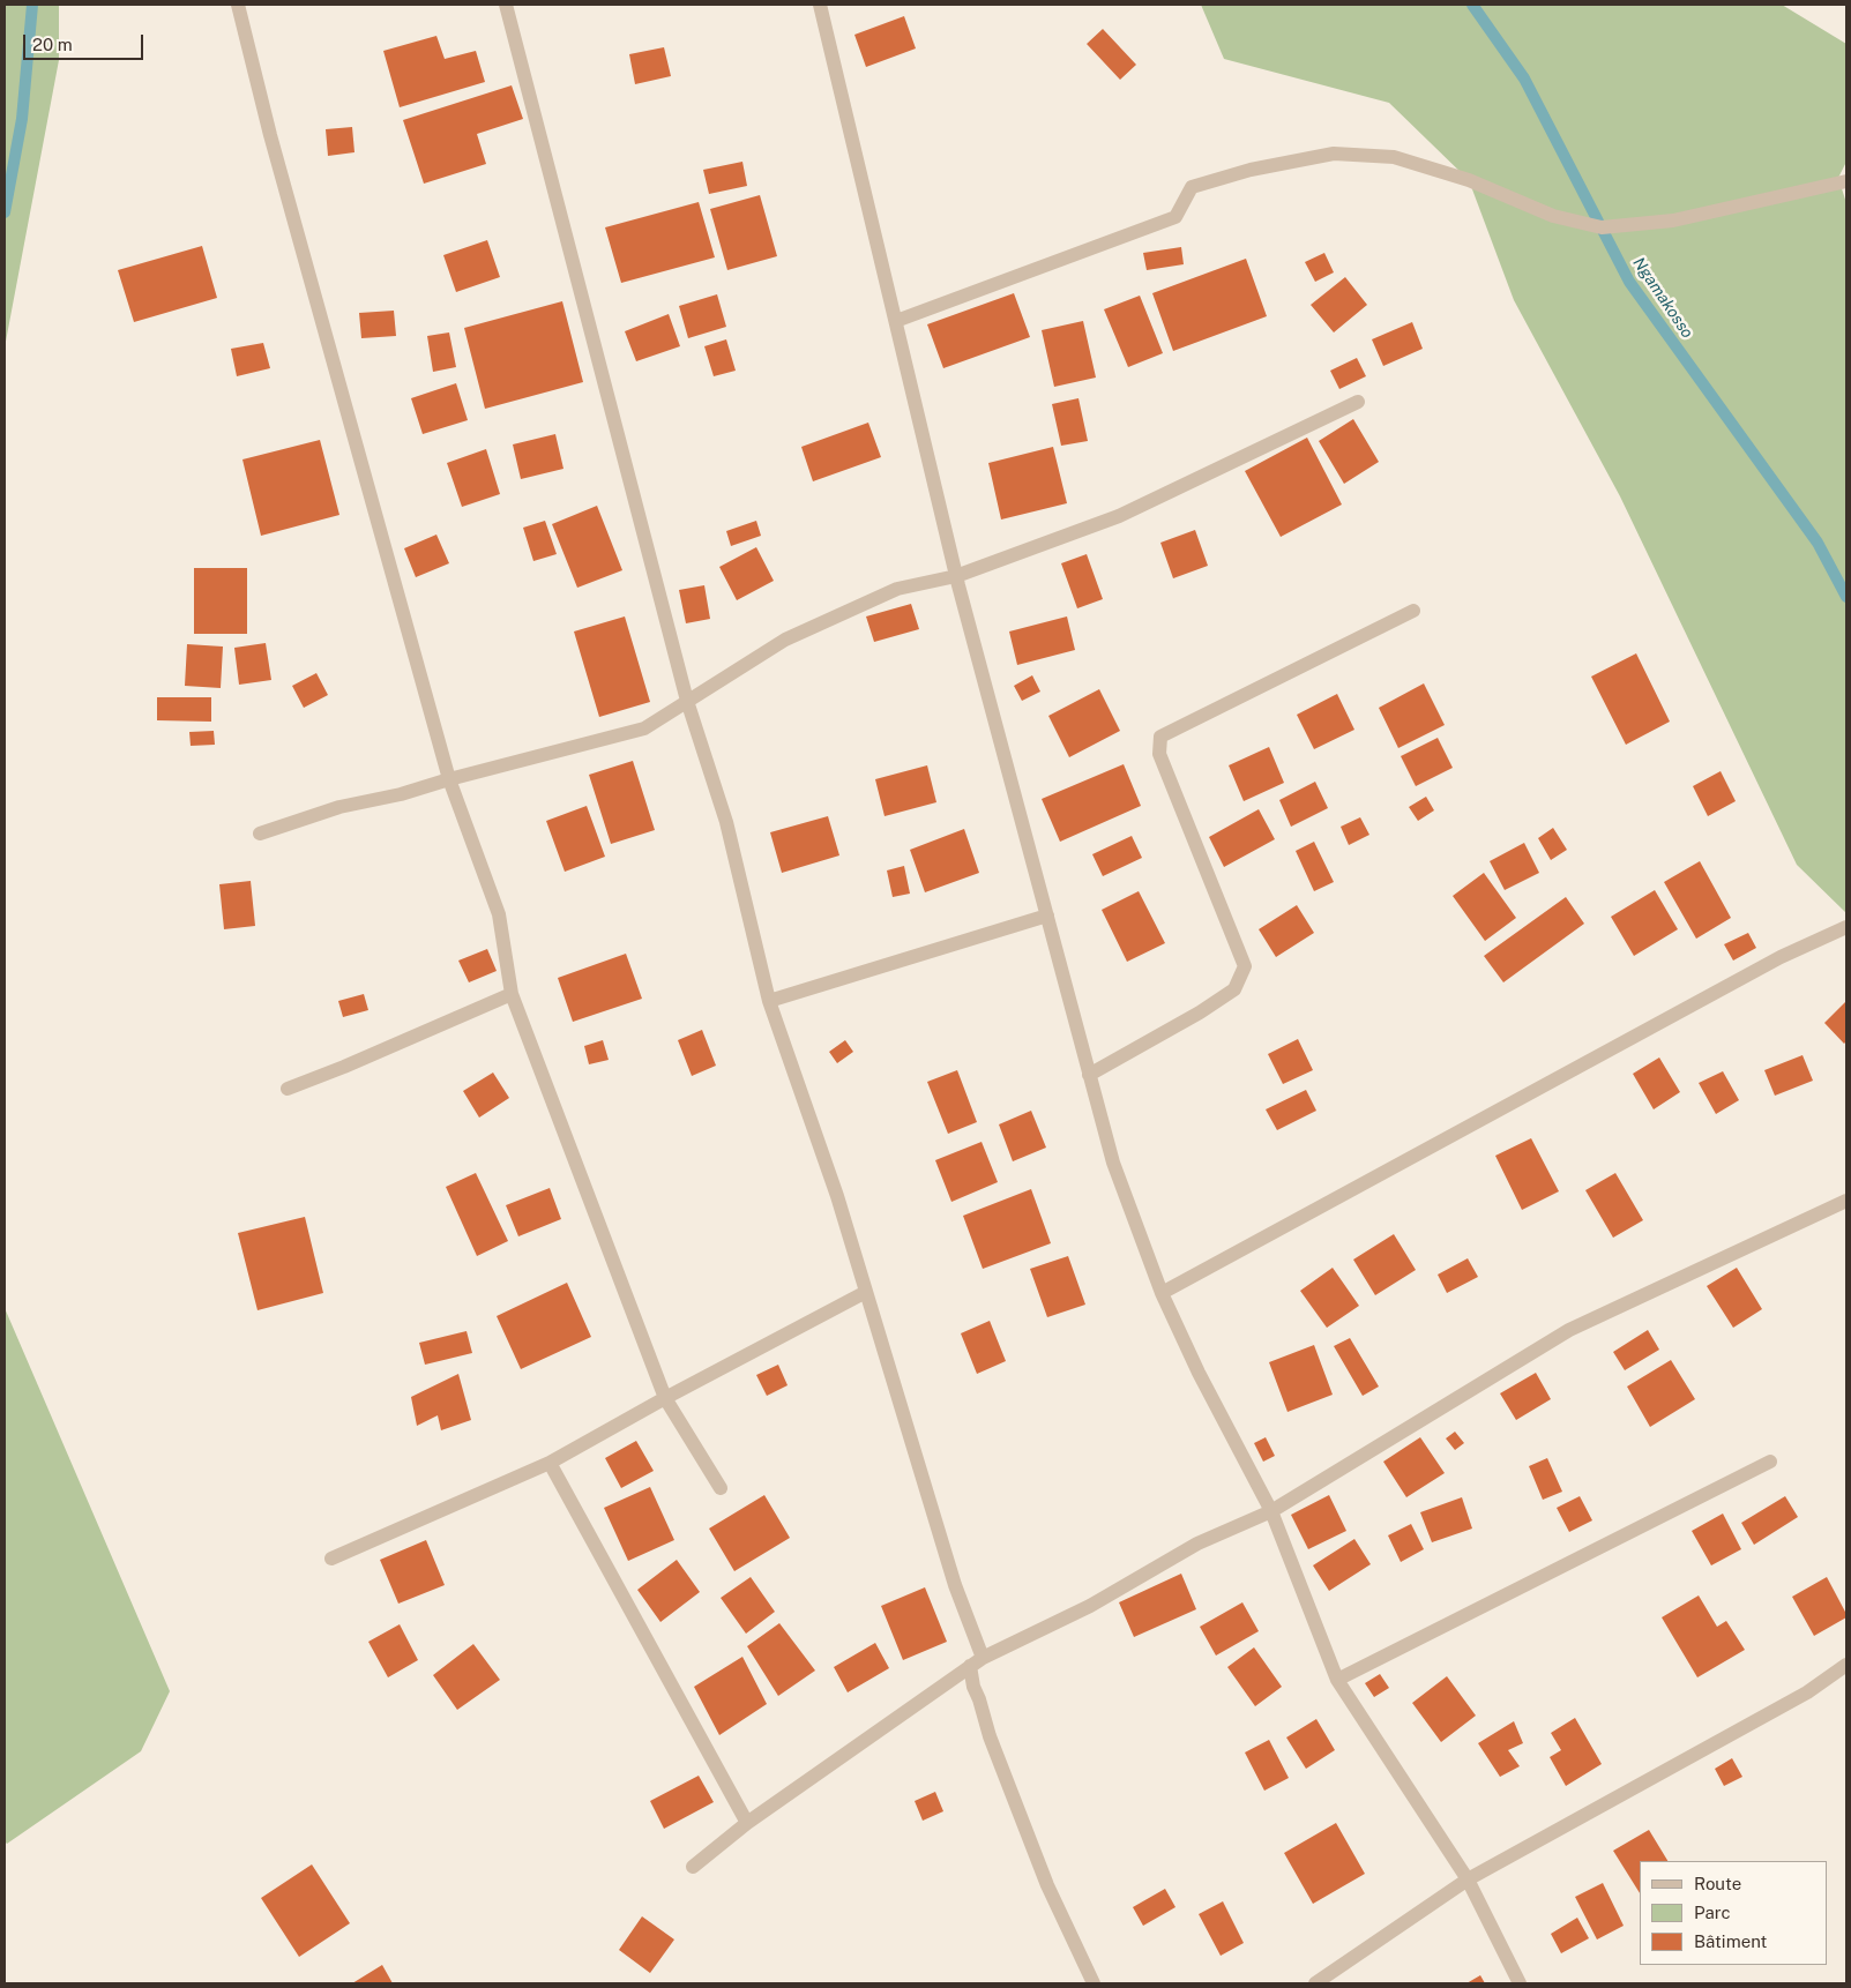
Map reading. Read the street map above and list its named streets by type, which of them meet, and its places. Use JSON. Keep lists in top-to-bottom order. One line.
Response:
{"water":["Ngamakosso"],"legend":["Route","Parc","Bâtiment"],"scale_bar":"20 m"}
